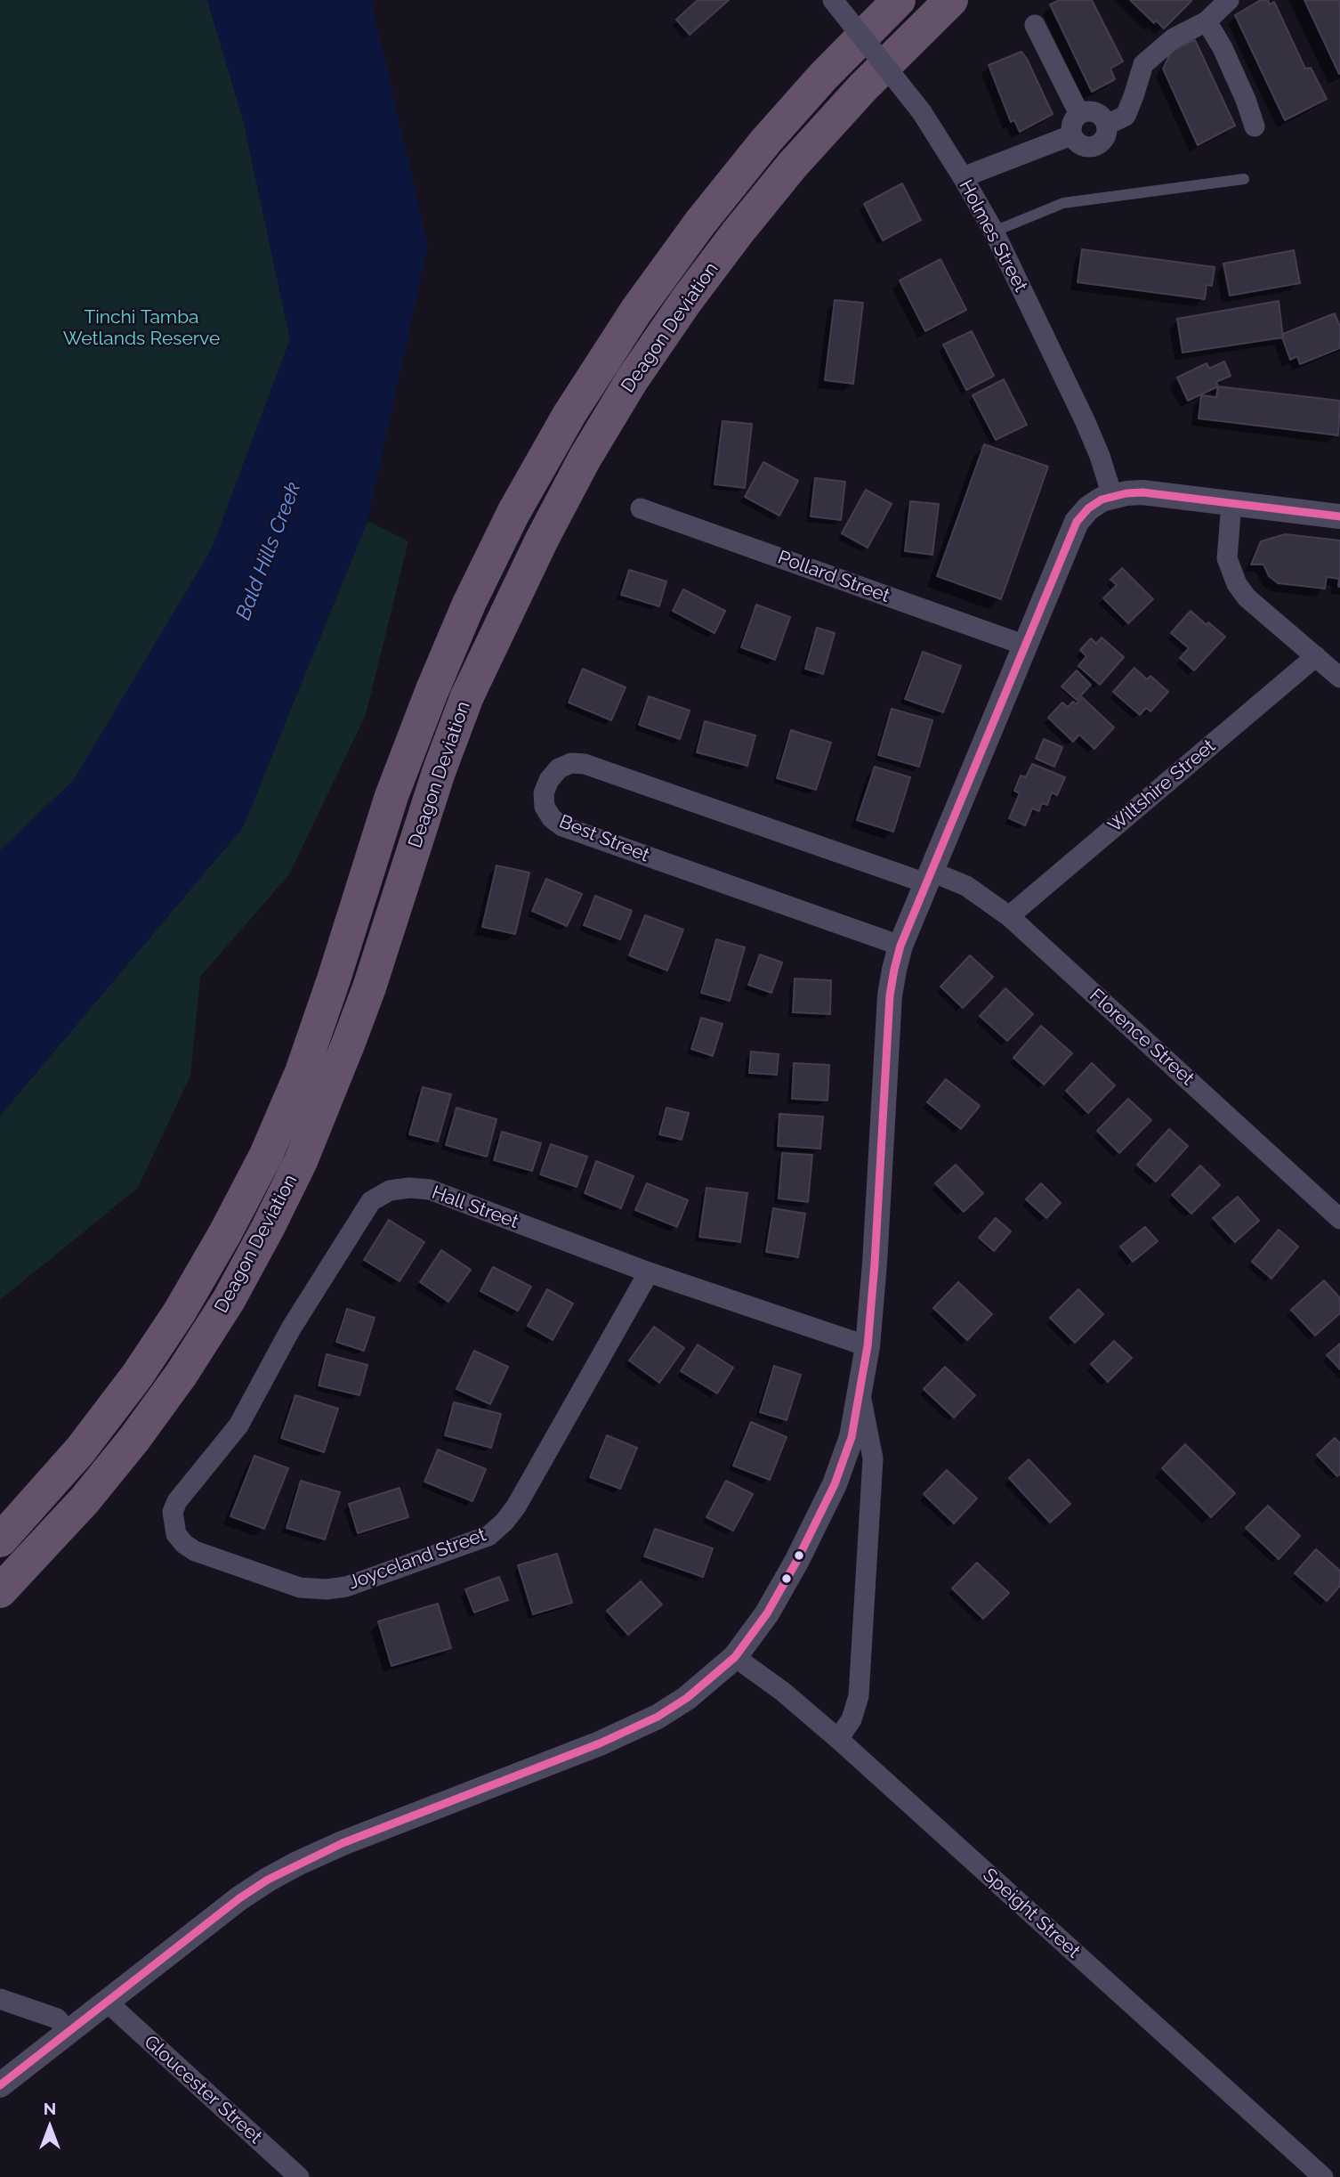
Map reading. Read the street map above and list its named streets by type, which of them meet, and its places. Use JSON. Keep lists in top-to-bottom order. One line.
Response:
{"streets":{"highway":["Deagon Deviation"],"street":["Holmes Street","Pollard Street","Wiltshire Street","Best Street","Florence Street","Hall Street","Joyceland Street","Speight Street","Gloucester Street"]},"crossings":[["Wiltshire Street","Florence Street"],["Best Street","Florence Street"],["Hall Street","Joyceland Street"]],"water":["Bald Hills Creek"],"parks":["Tinchi Tamba Wetlands Reserve"],"north":"top"}
